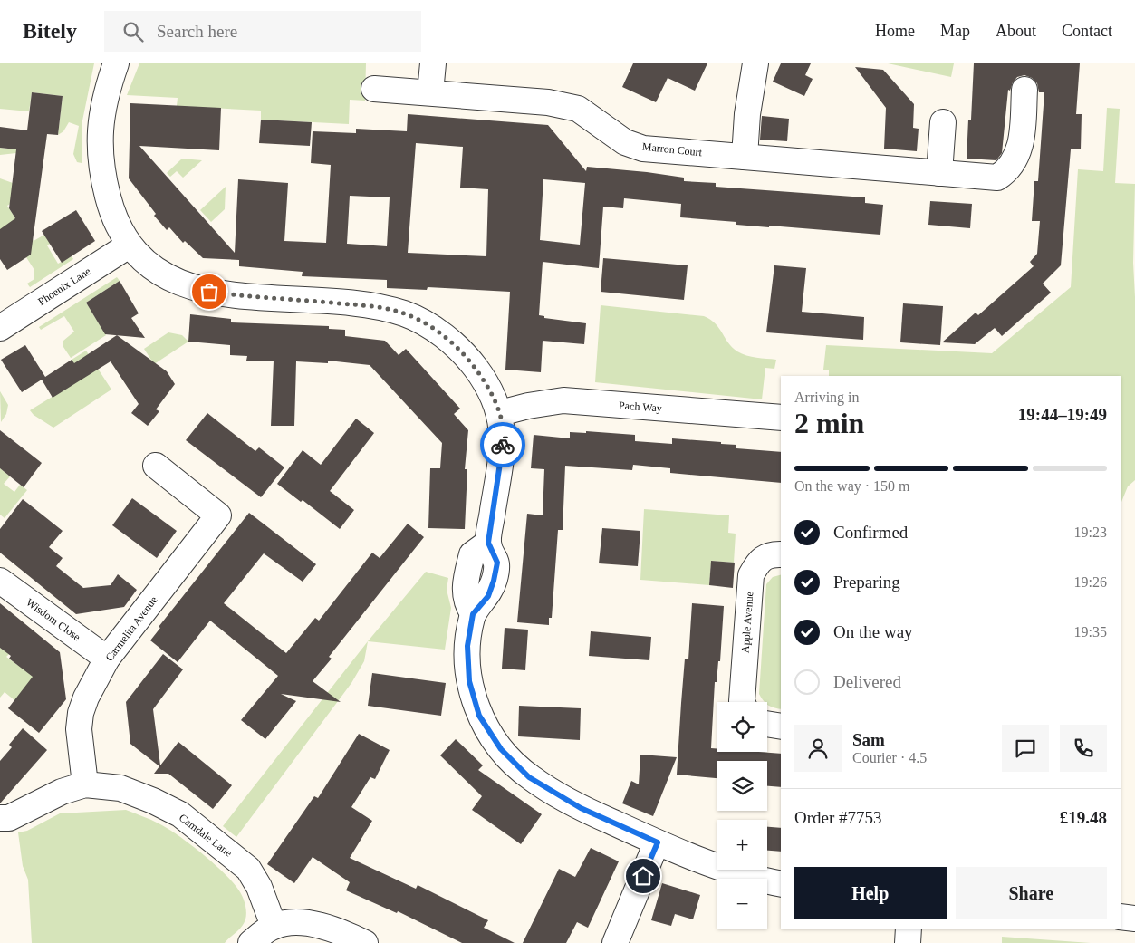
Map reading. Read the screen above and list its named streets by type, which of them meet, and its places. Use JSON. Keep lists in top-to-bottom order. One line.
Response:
{"streets":{"street":["Marron Court","Phoenix Lane","Pach Way","Wisdom Close","Apple Avenue","Carmelita Avenue","Camdale Lane"]},"crossings":[["Wisdom Close","Carmelita Avenue"],["Carmelita Avenue","Camdale Lane"]],"page":{"header":"Bitely","search":"Search here","nav":["Home","Map","About","Contact"],"heading":["2 min","Arriving in","19:44–19:49"],"panel":["Sam","Courier · 4.5","Order #7753","£19.48"],"bar":"On the way · 150 m","list":[["Confirmed","19:23"],["Preparing","19:26"],["On the way","19:35"],"Delivered"],"map_buttons":["+","−"],"buttons":["Help","Share"]}}
